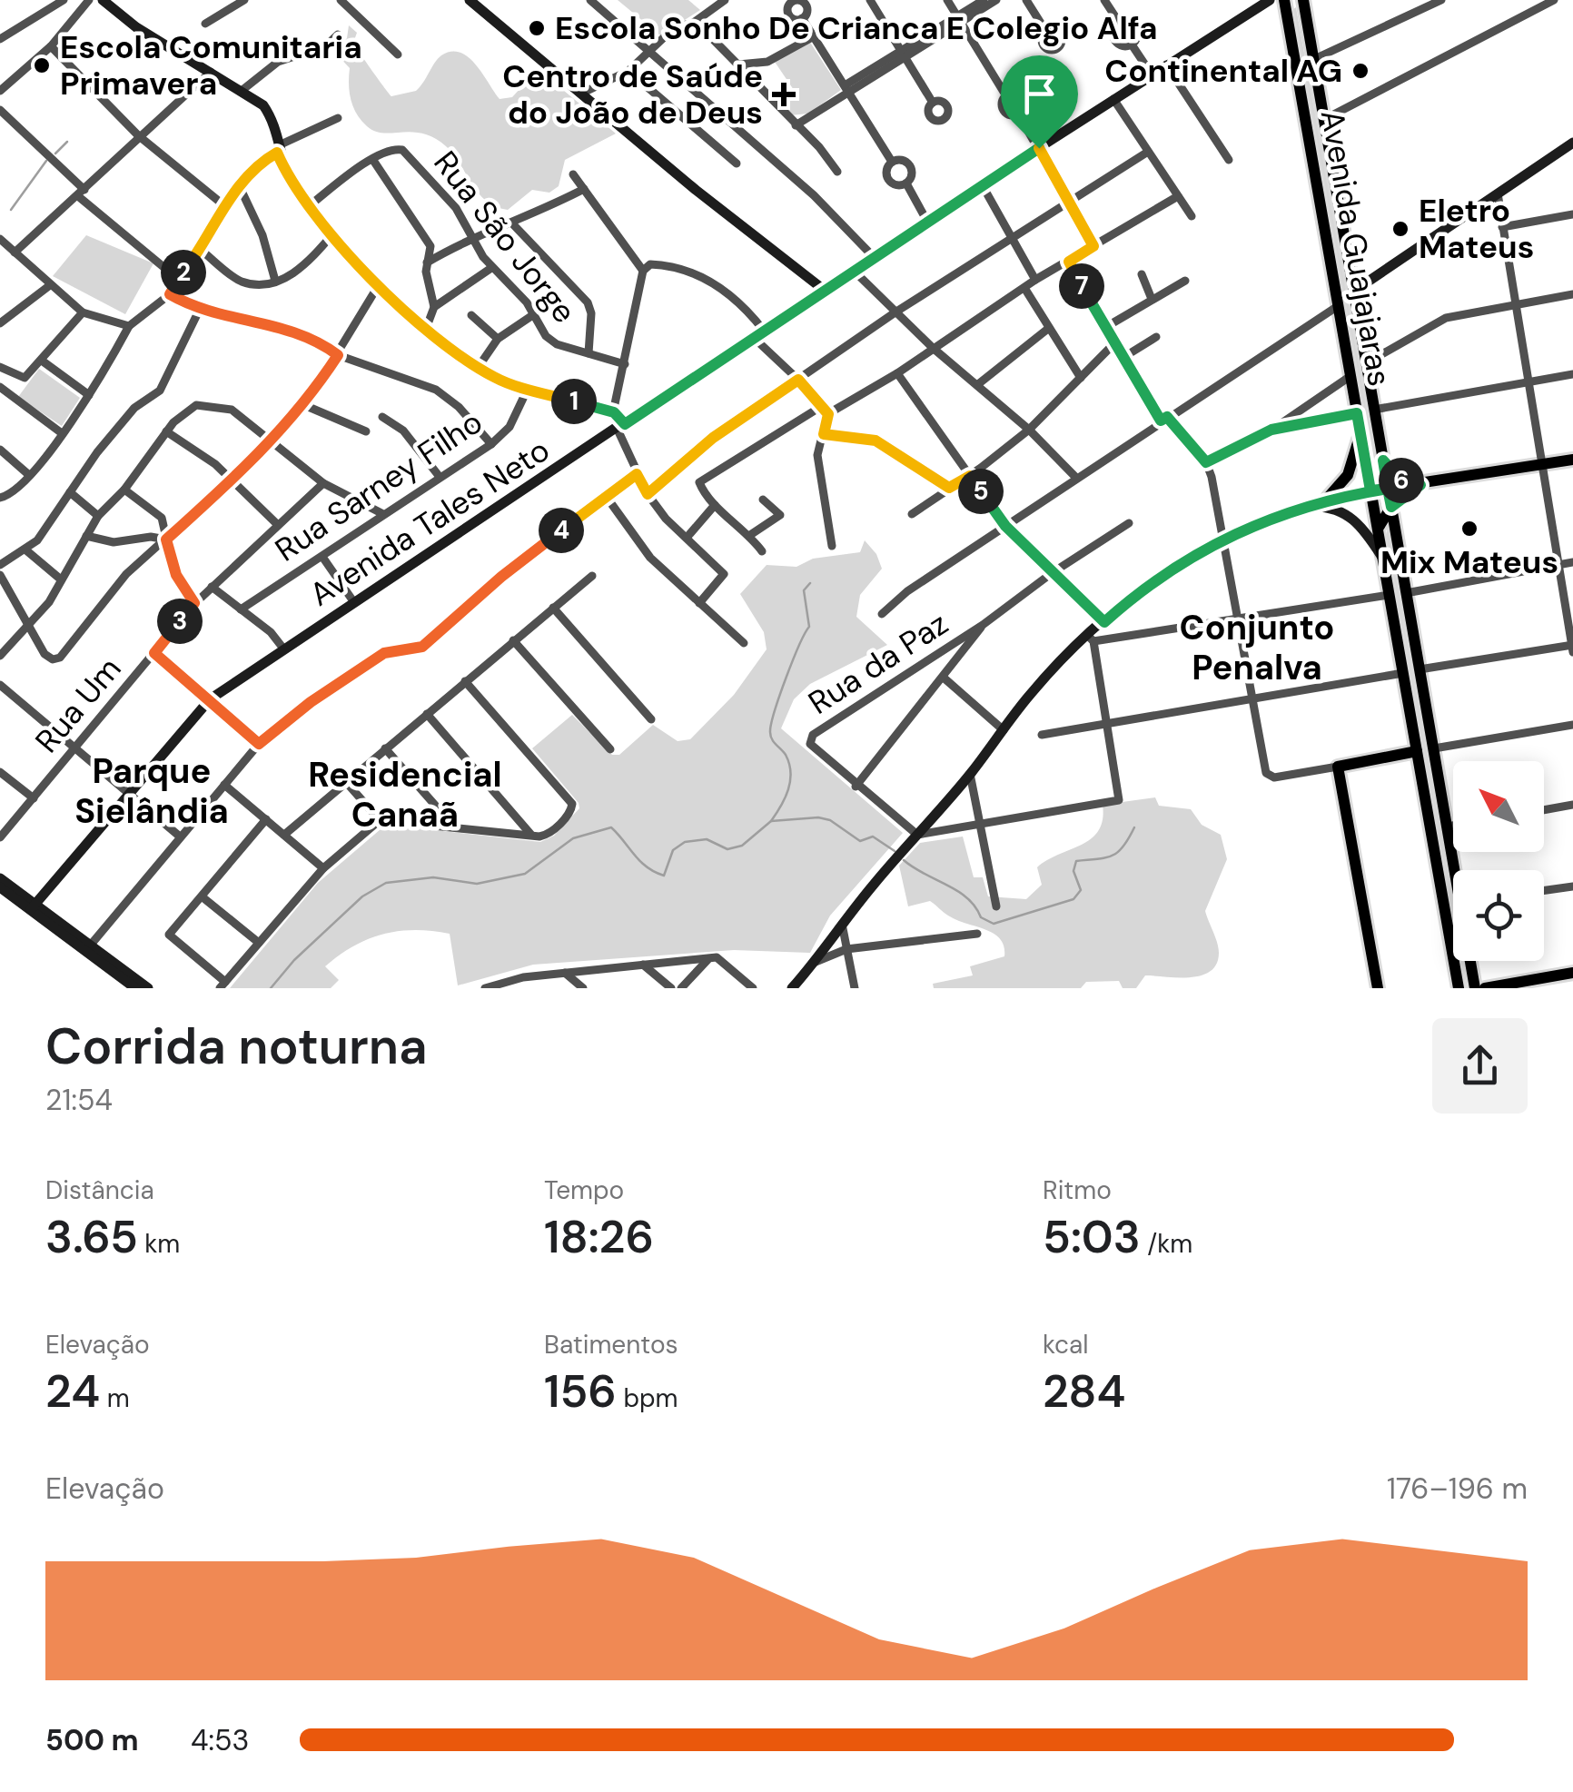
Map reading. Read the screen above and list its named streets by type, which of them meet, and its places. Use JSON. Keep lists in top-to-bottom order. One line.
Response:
{"streets":{"main road":["Avenida Guajajaras","Avenida Tales Neto"],"street":["Rua São Jorge","Rua Sarney Filho","Rua da Paz","Rua Um"]},"districts":["Conjunto Penalva","Parque Sielândia","Residencial Canaã"],"places":{"other":["Escola Sonho De Crianca E Colegio Alfa","Escola Comunitaria Primavera","Continental AG","Eletro Mateus","Mix Mateus"],"health":["Centro de Saúde do João de Deus"]},"north":"top left","page":{"pins":["2","7","1","6","5","4","3"],"heading":["Corrida noturna","21:54"],"stats":[["Distância","3.65 km"],["Tempo","18:26"],["Ritmo","5:03 /km"],["Elevação","24 m"],["Batimentos","156 bpm"],["kcal","284"]],"chart":["Elevação","176–196 m"],"list":[{"name":"500 m","note":"4:53"}]}}
